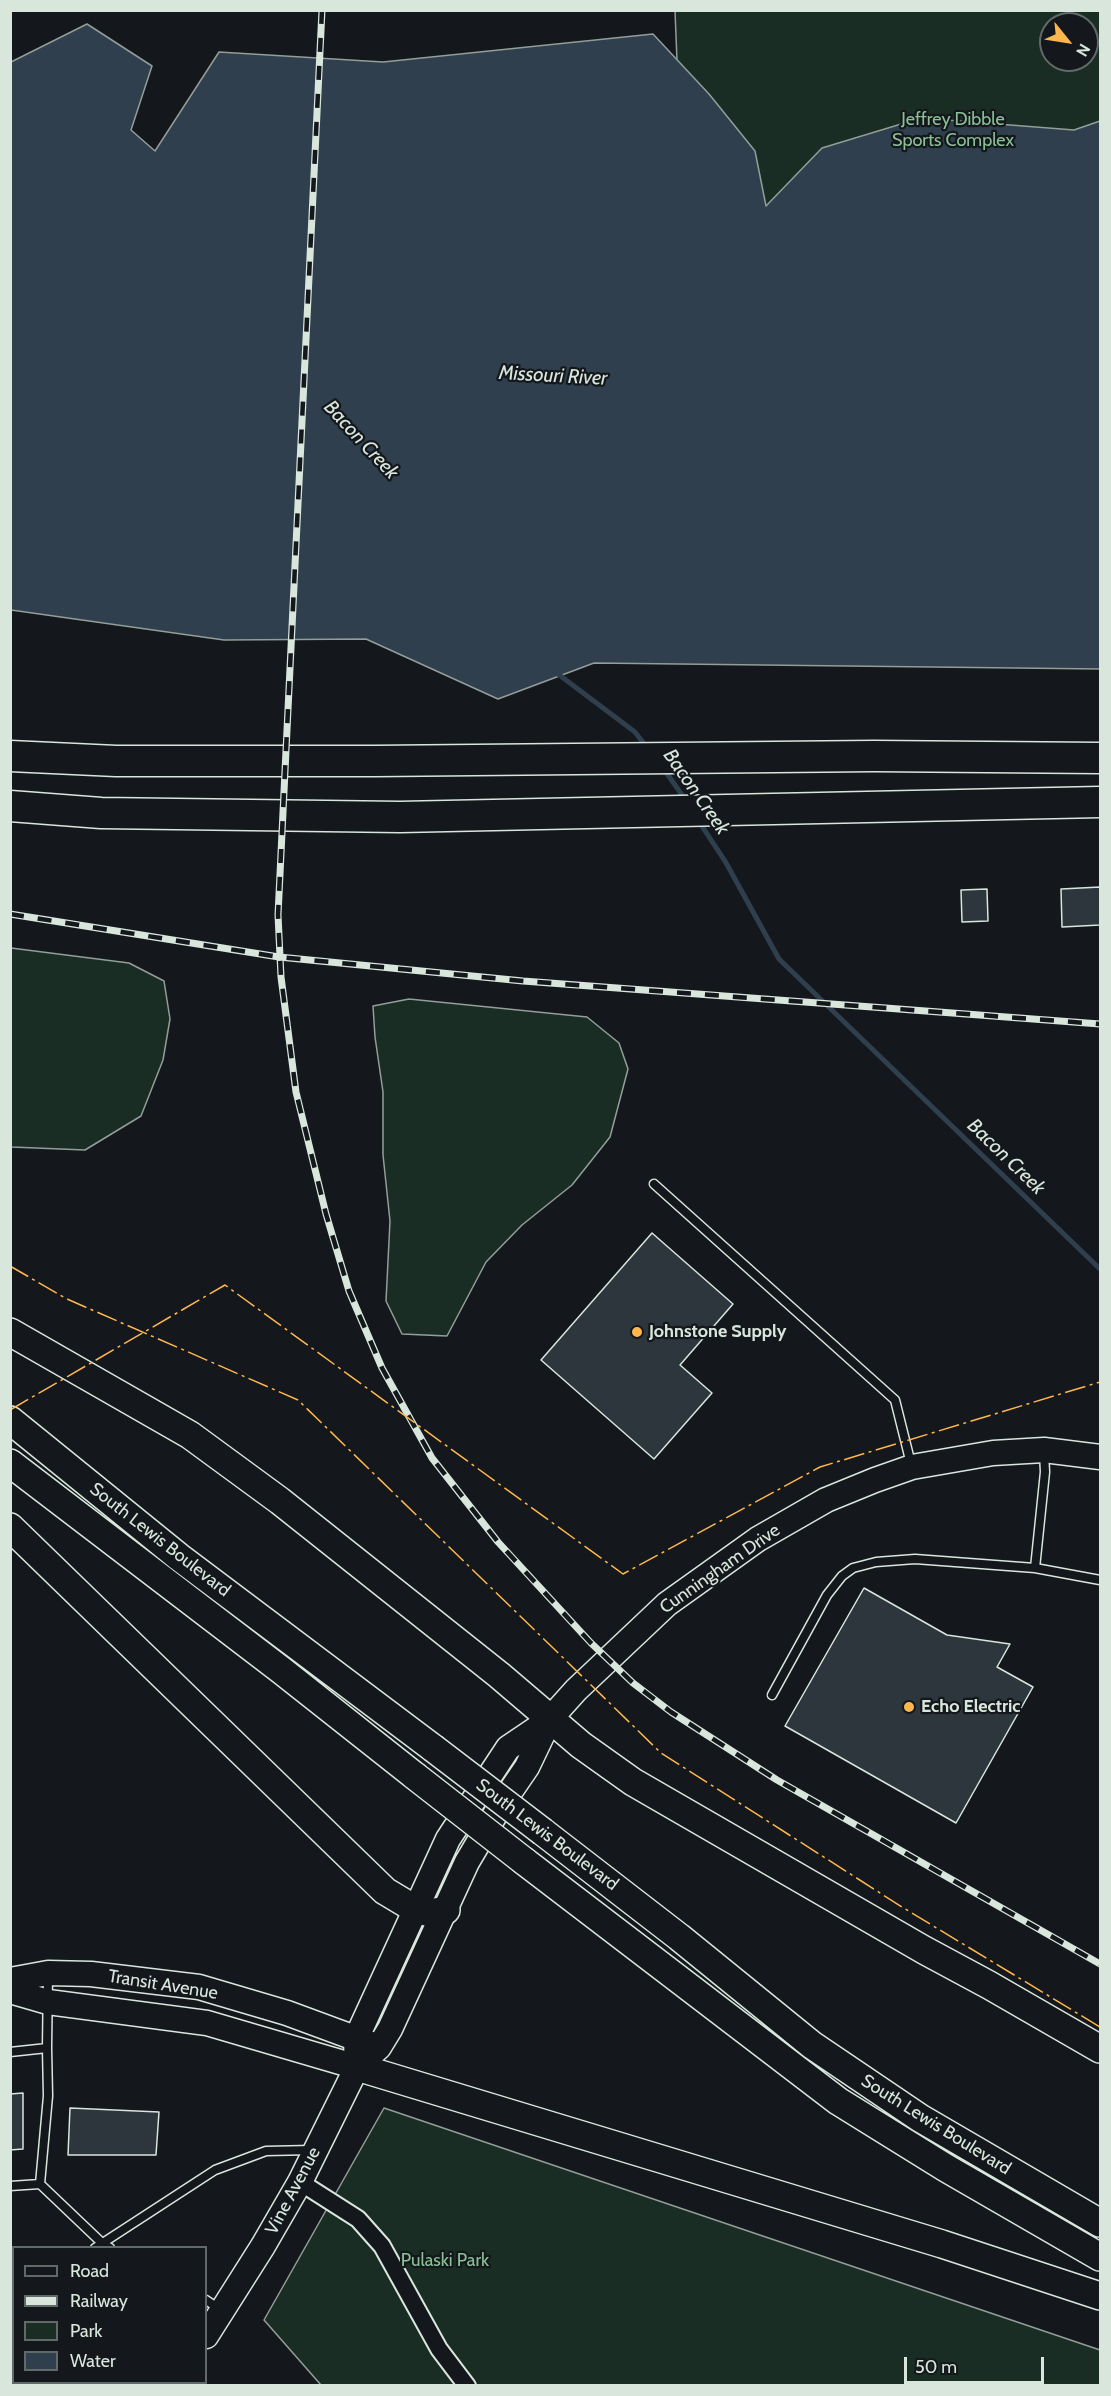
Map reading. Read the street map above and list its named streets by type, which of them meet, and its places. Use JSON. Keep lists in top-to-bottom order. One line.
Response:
{"streets":{"main road":["South Lewis Boulevard","Cunningham Drive","Transit Avenue","Vine Avenue"]},"crossings":[["Cunningham Drive","Transit Avenue"],["Cunningham Drive","Vine Avenue"],["Transit Avenue","Vine Avenue"]],"water":["Missouri River","Bacon Creek"],"parks":["Jeffrey Dibble Sports Complex","Pulaski Park"],"places":["Johnstone Supply","Echo Electric"],"legend":["Road","Railway","Park","Water"],"scale_bar":"50 m","north":"bottom right"}
